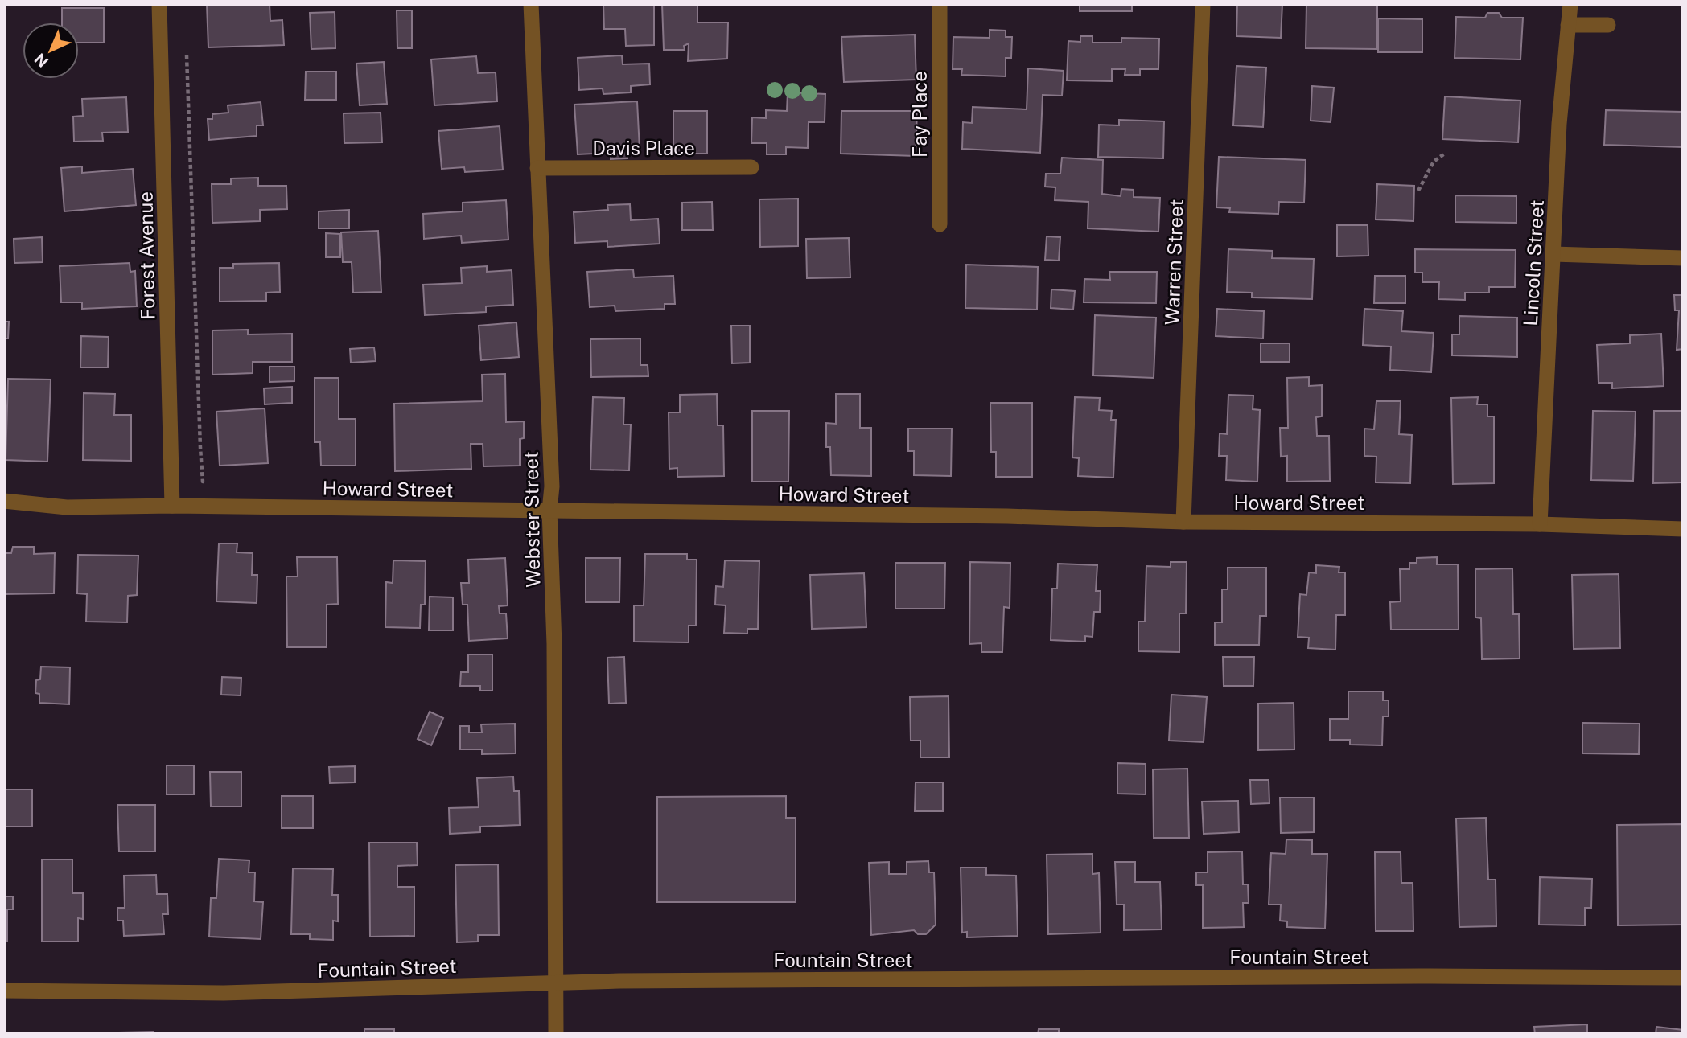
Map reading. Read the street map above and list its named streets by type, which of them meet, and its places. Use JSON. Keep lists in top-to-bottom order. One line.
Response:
{"streets":{"street":["Fay Place","Davis Place","Forest Avenue","Warren Street","Lincoln Street","Howard Street","Webster Street","Fountain Street"]},"crossings":[["Davis Place","Webster Street"],["Forest Avenue","Howard Street"],["Warren Street","Howard Street"],["Lincoln Street","Howard Street"],["Howard Street","Webster Street"],["Webster Street","Fountain Street"]],"north":"bottom left"}
